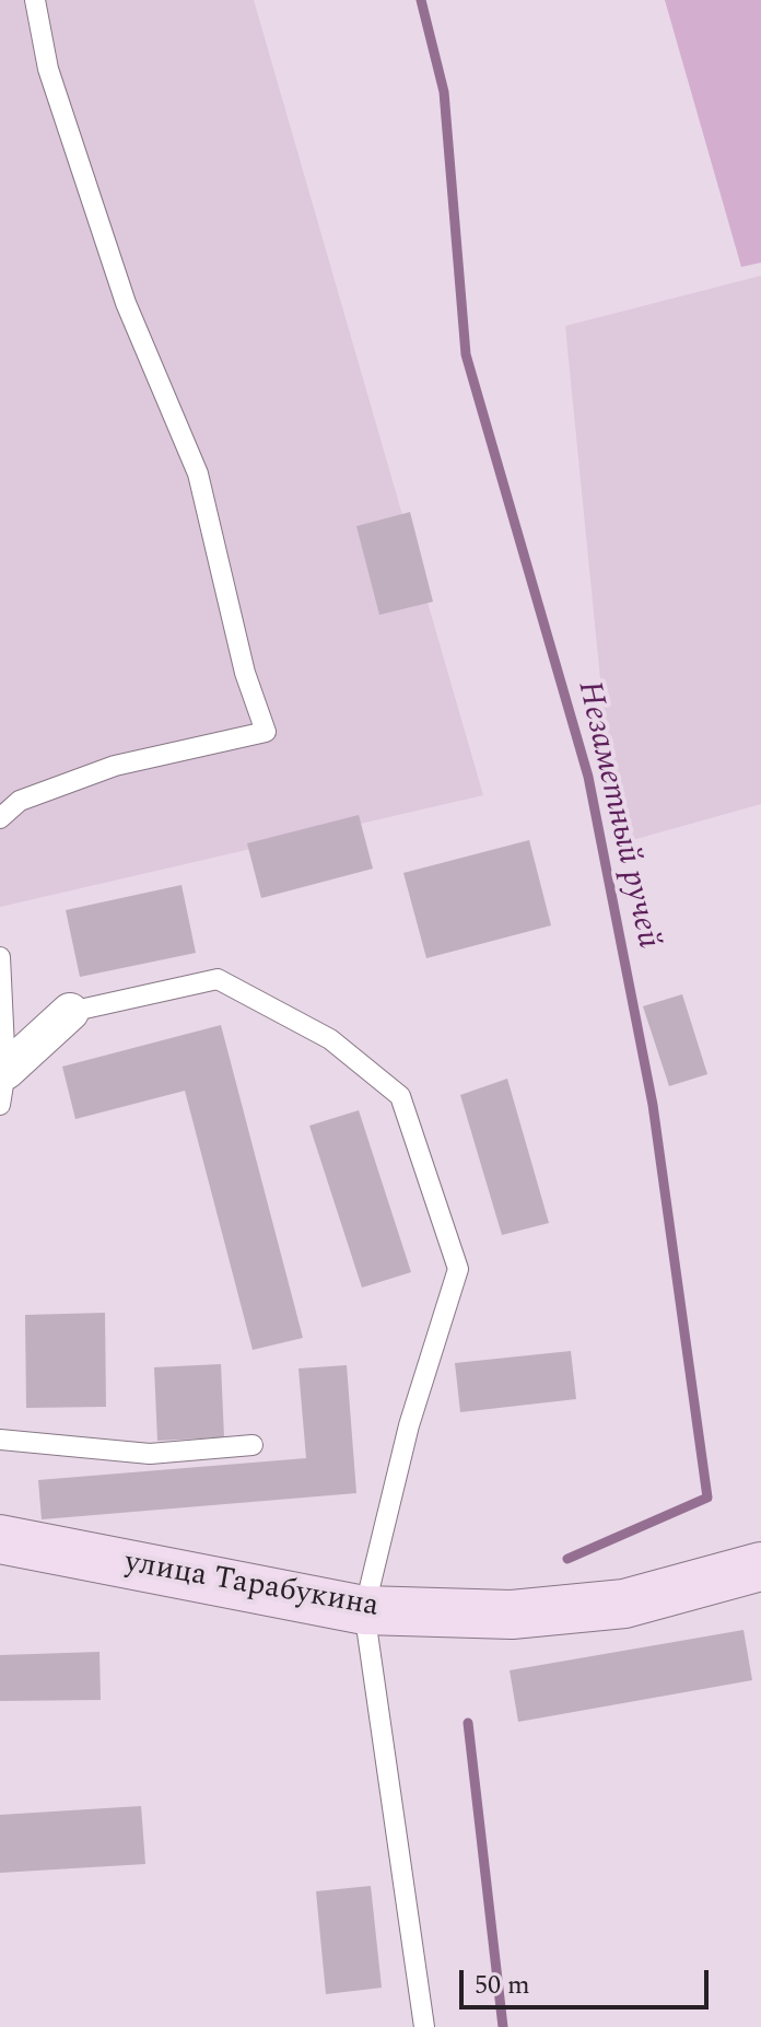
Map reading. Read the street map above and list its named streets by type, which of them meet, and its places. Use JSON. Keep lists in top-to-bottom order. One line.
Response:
{"streets":{"street":["улица Тарабукина"]},"water":["Незаметный ручей"],"scale_bar":"50 m"}
